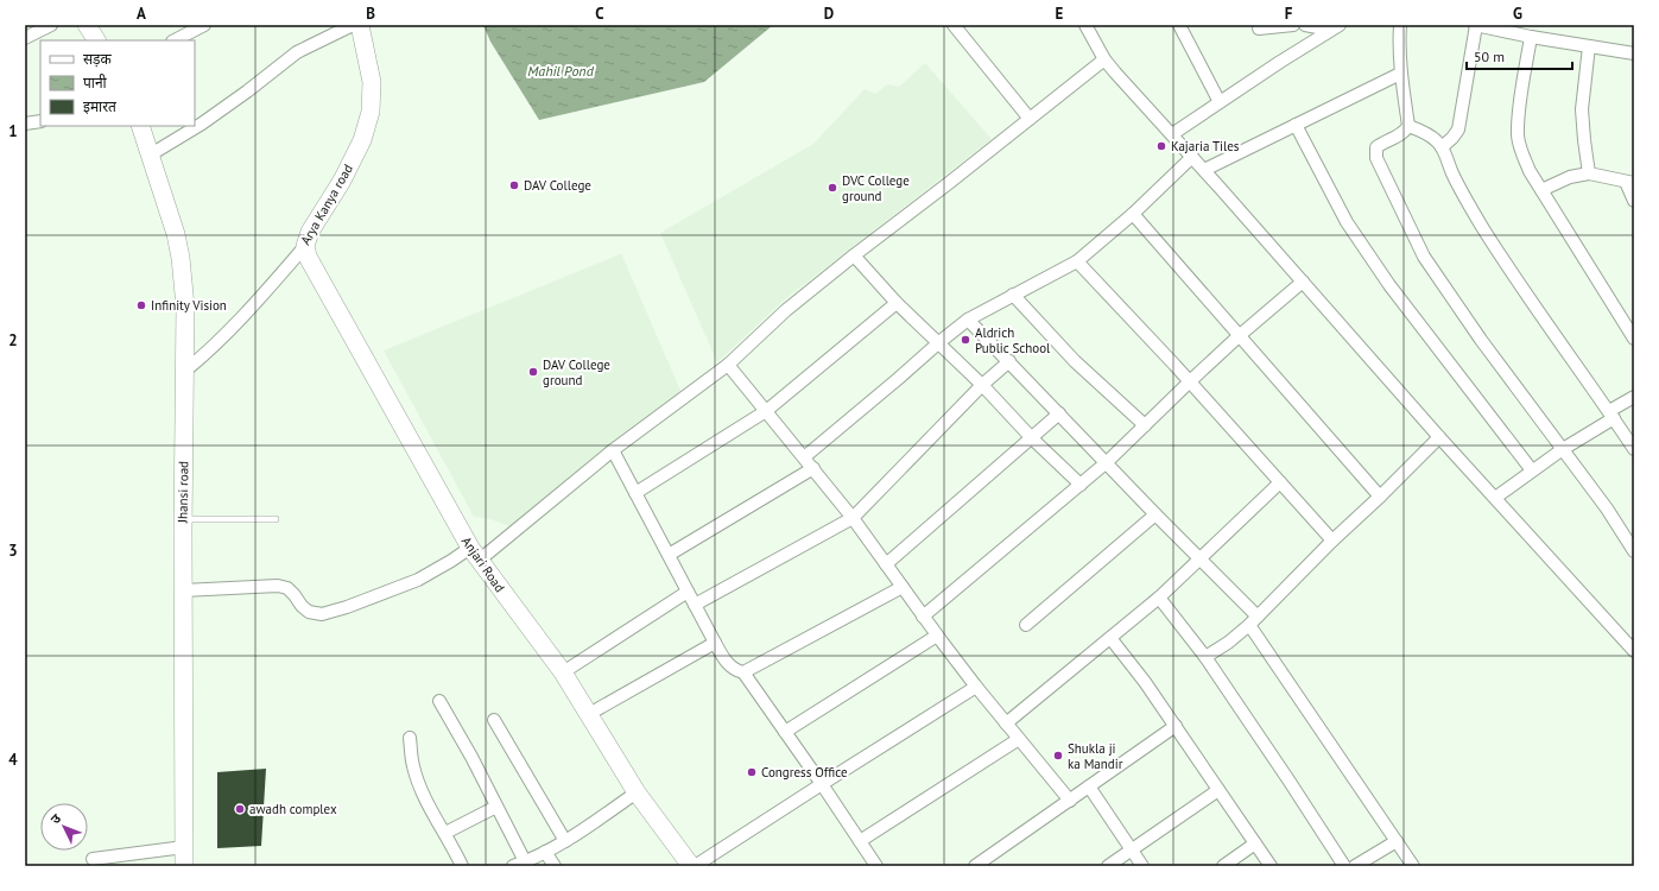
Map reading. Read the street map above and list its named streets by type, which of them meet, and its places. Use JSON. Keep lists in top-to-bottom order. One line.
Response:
{"streets":{"street":["Arya Kanya road","Jhansi road","Anjari Road"]},"crossings":[["Arya Kanya road","Jhansi road"],["Arya Kanya road","Anjari Road"]],"water":["Mahil Pond"],"places":["Kajaria Tiles","DAV College","DVC College ground","Infinity Vision","Aldrich Public School","DAV College ground","Shukla ji ka Mandir","Congress Office","awadh complex"],"legend":["सड़क","पानी","इमारत"],"scale_bar":"50 m","north":"top left","grid":{"columns":["A","B","C","D","E","F","G"],"rows":["1","2","3","4"]}}
